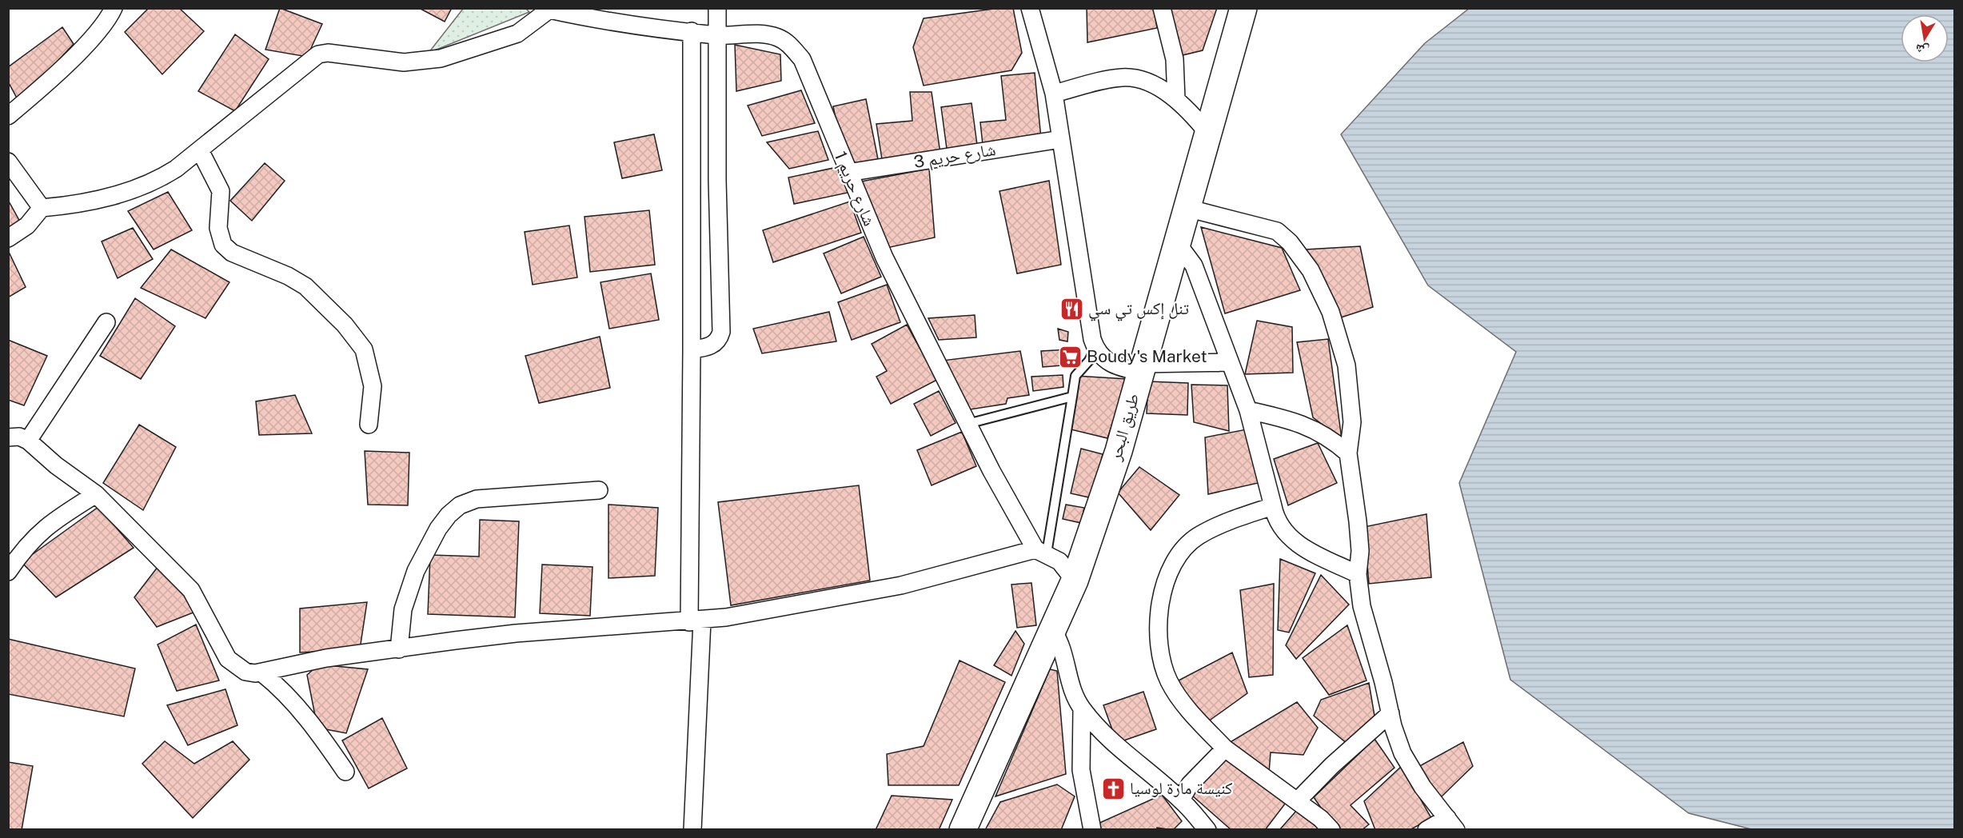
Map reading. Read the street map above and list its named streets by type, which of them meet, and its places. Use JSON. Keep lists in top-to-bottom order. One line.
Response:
{"streets":{"main road":["طريق البحر"],"street":["شارع حريم 3","شارع حريم 1"]},"crossings":[["شارع حريم 3","شارع حريم 1"]],"places":{"restaurant":["تنل إكس تي سي"],"supermarket":["Boudy's Market"],"church":["كنيسة مارة لوسيا"]},"north":"bottom"}
